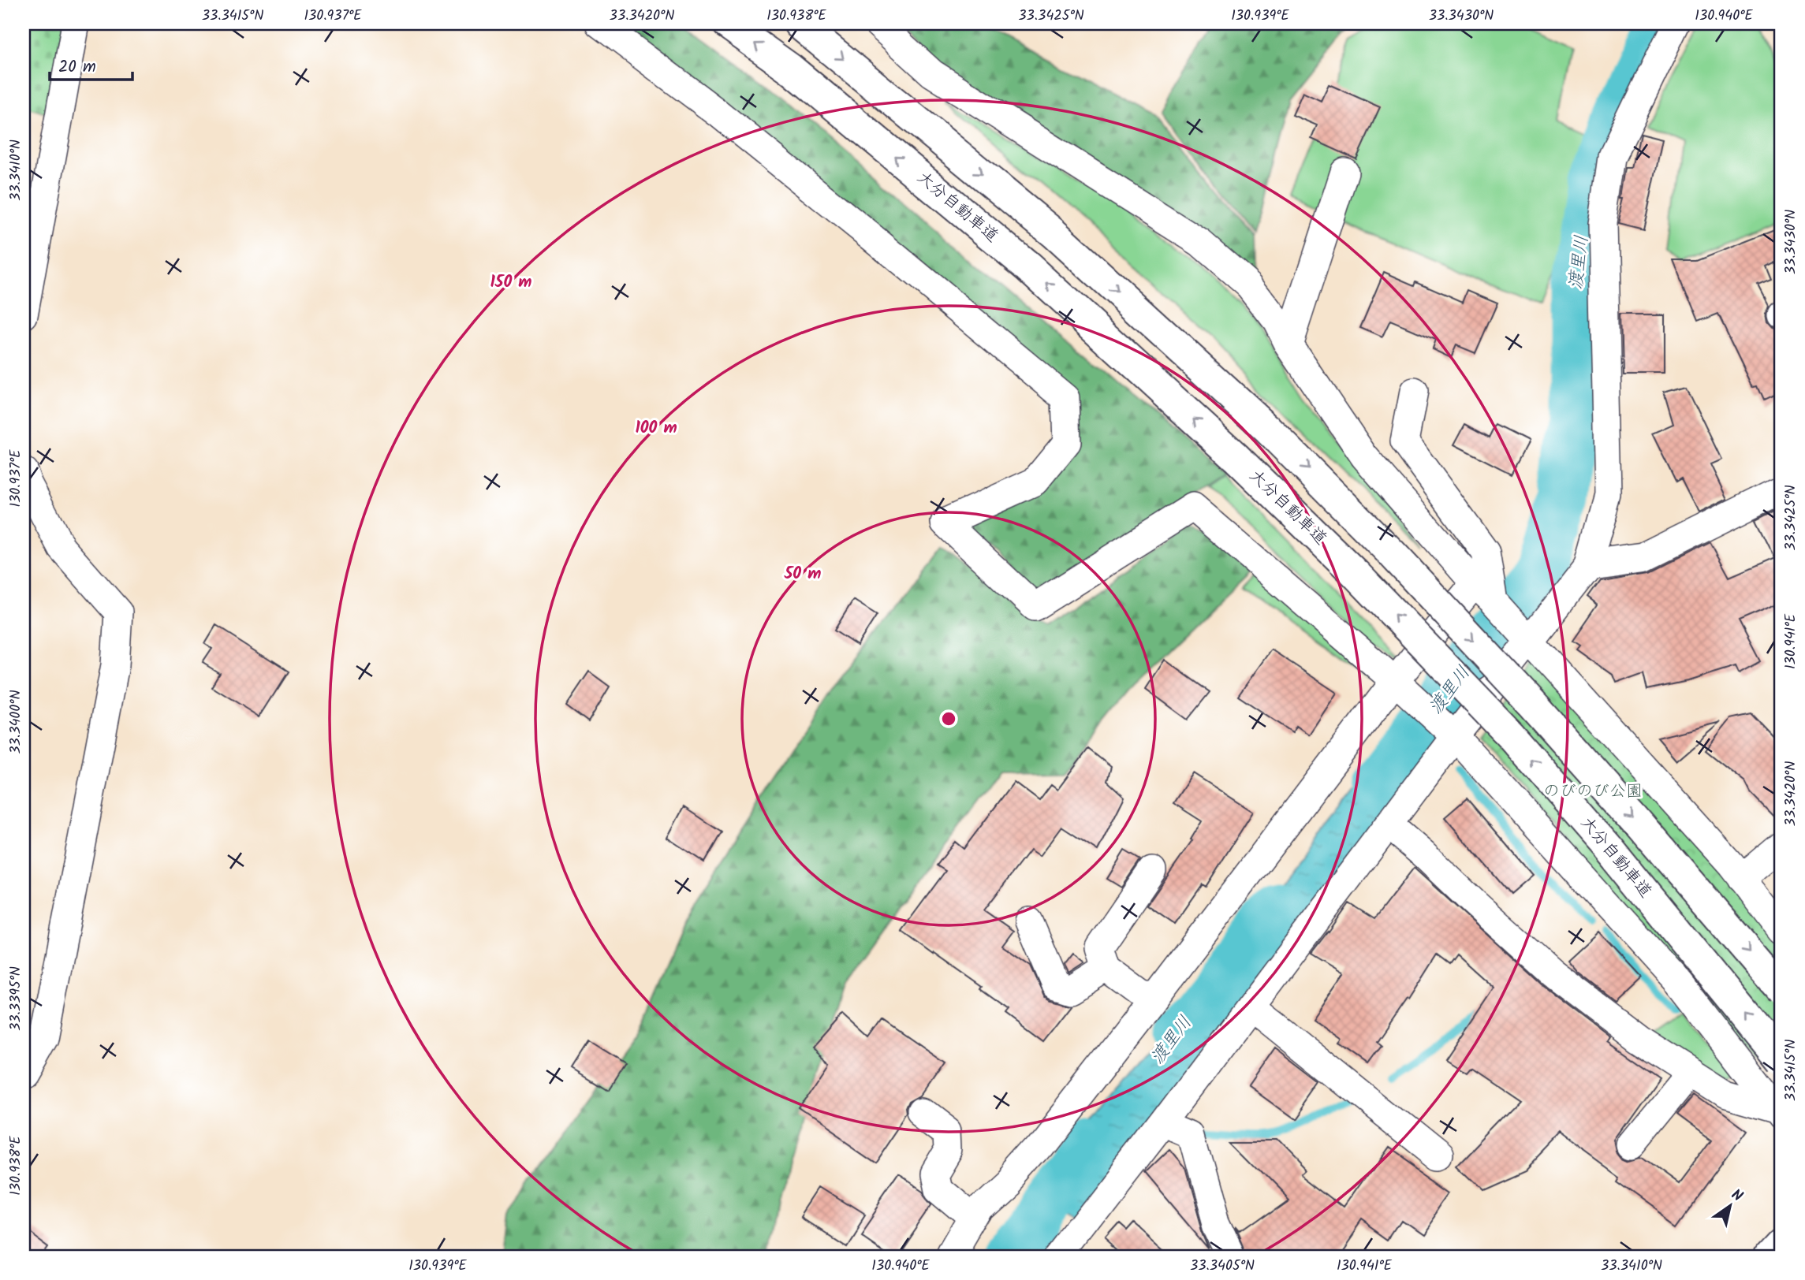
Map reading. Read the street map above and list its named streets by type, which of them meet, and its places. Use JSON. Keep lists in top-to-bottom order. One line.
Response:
{"streets":{"highway":["大分自動車道"]},"water":["渡里川"],"parks":["のびのび公園"],"scale_bar":"20 m","north":"top right","coordinates":["33.3415°N","130.937°E","33.3420°N","130.938°E","33.3425°N","130.939°E","33.3430°N","130.940°E","33.3410°N","130.941°E","33.3400°N","33.3395°N","33.3405°N"],"rings":["150 m","100 m","50 m"]}
